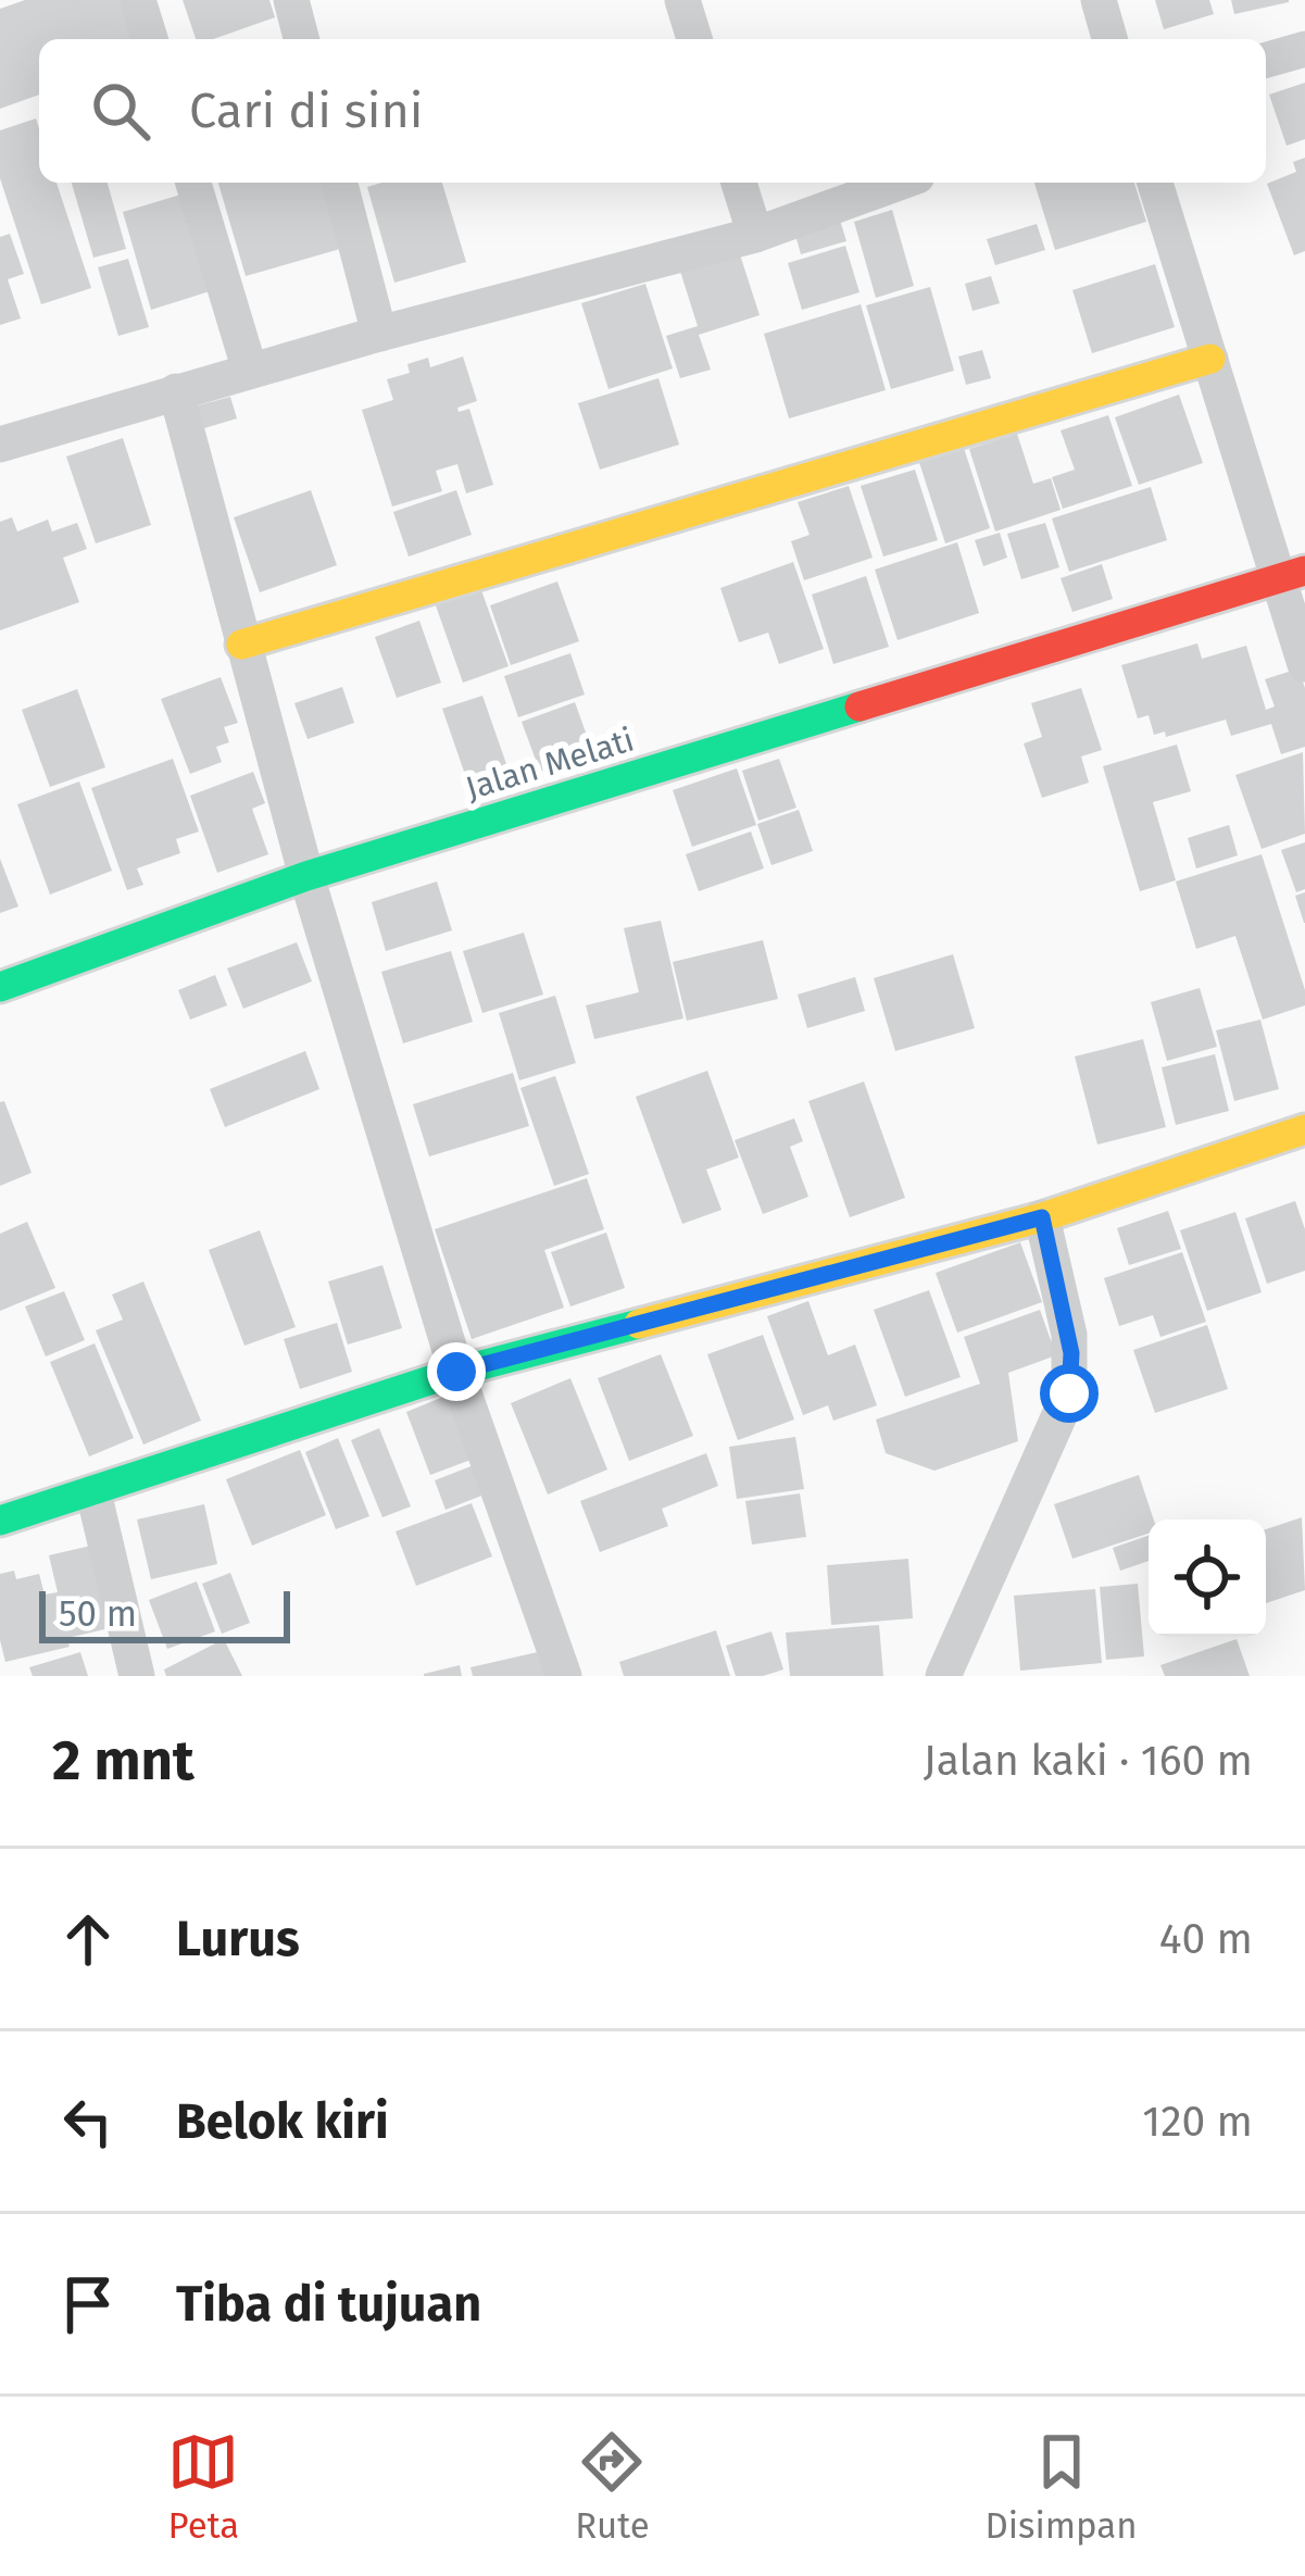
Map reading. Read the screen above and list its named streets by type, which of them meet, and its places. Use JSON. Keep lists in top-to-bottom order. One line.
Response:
{"streets":{"street":["Jalan Melati"]},"scale_bar":"50 m","page":{"search":"Cari di sini","scale":"50 m","heading":["2 mnt","Jalan kaki · 160 m"],"list":[["Lurus","40 m"],["Belok kiri","120 m"],"Tiba di tujuan"],"nav":["Peta","Rute","Disimpan"]}}
